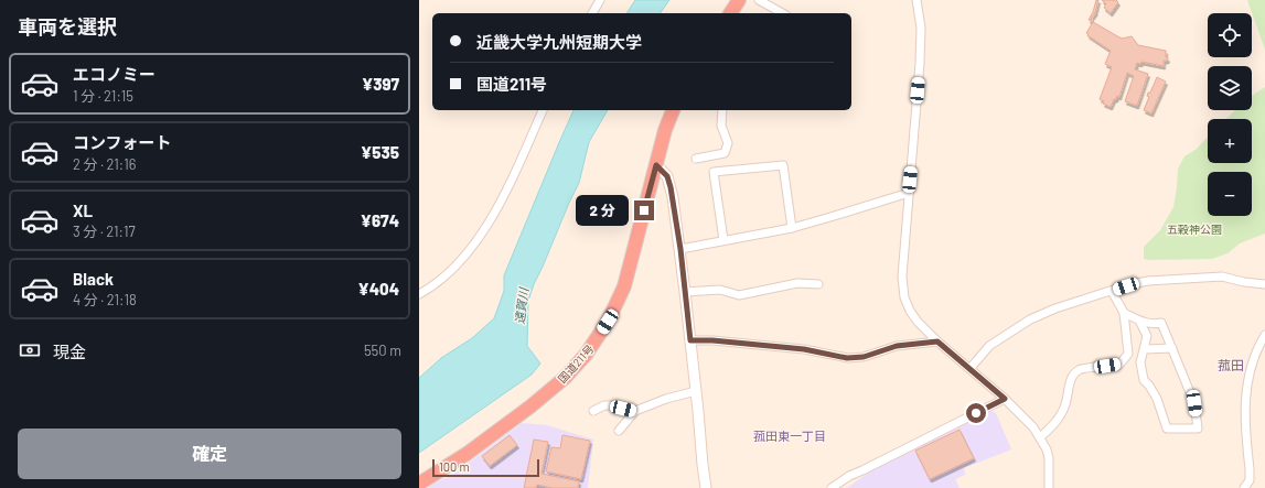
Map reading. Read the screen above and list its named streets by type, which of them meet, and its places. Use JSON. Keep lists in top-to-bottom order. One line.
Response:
{"streets":{"highway":["国道211号"]},"districts":["菰田","菰田東一丁目"],"water":["遠賀川"],"parks":["五穀神公園"],"scale_bar":"100 m","page":{"heading":"車両を選択","map_buttons":["+","−"],"banner":["近畿大学九州短期大学","国道211号"],"list":[{"name":"エコノミー","note":"1 分 · 21:15","value":"¥397"},{"name":"コンフォート","note":"2 分 · 21:16","value":"¥535"},{"name":"XL","note":"3 分 · 21:17","value":"¥674"},{"name":"Black","note":"4 分 · 21:18","value":"¥404"}],"bubble":"2 分","pay":["現金","550 m"],"buttons":"確定","scale":"100 m"}}
